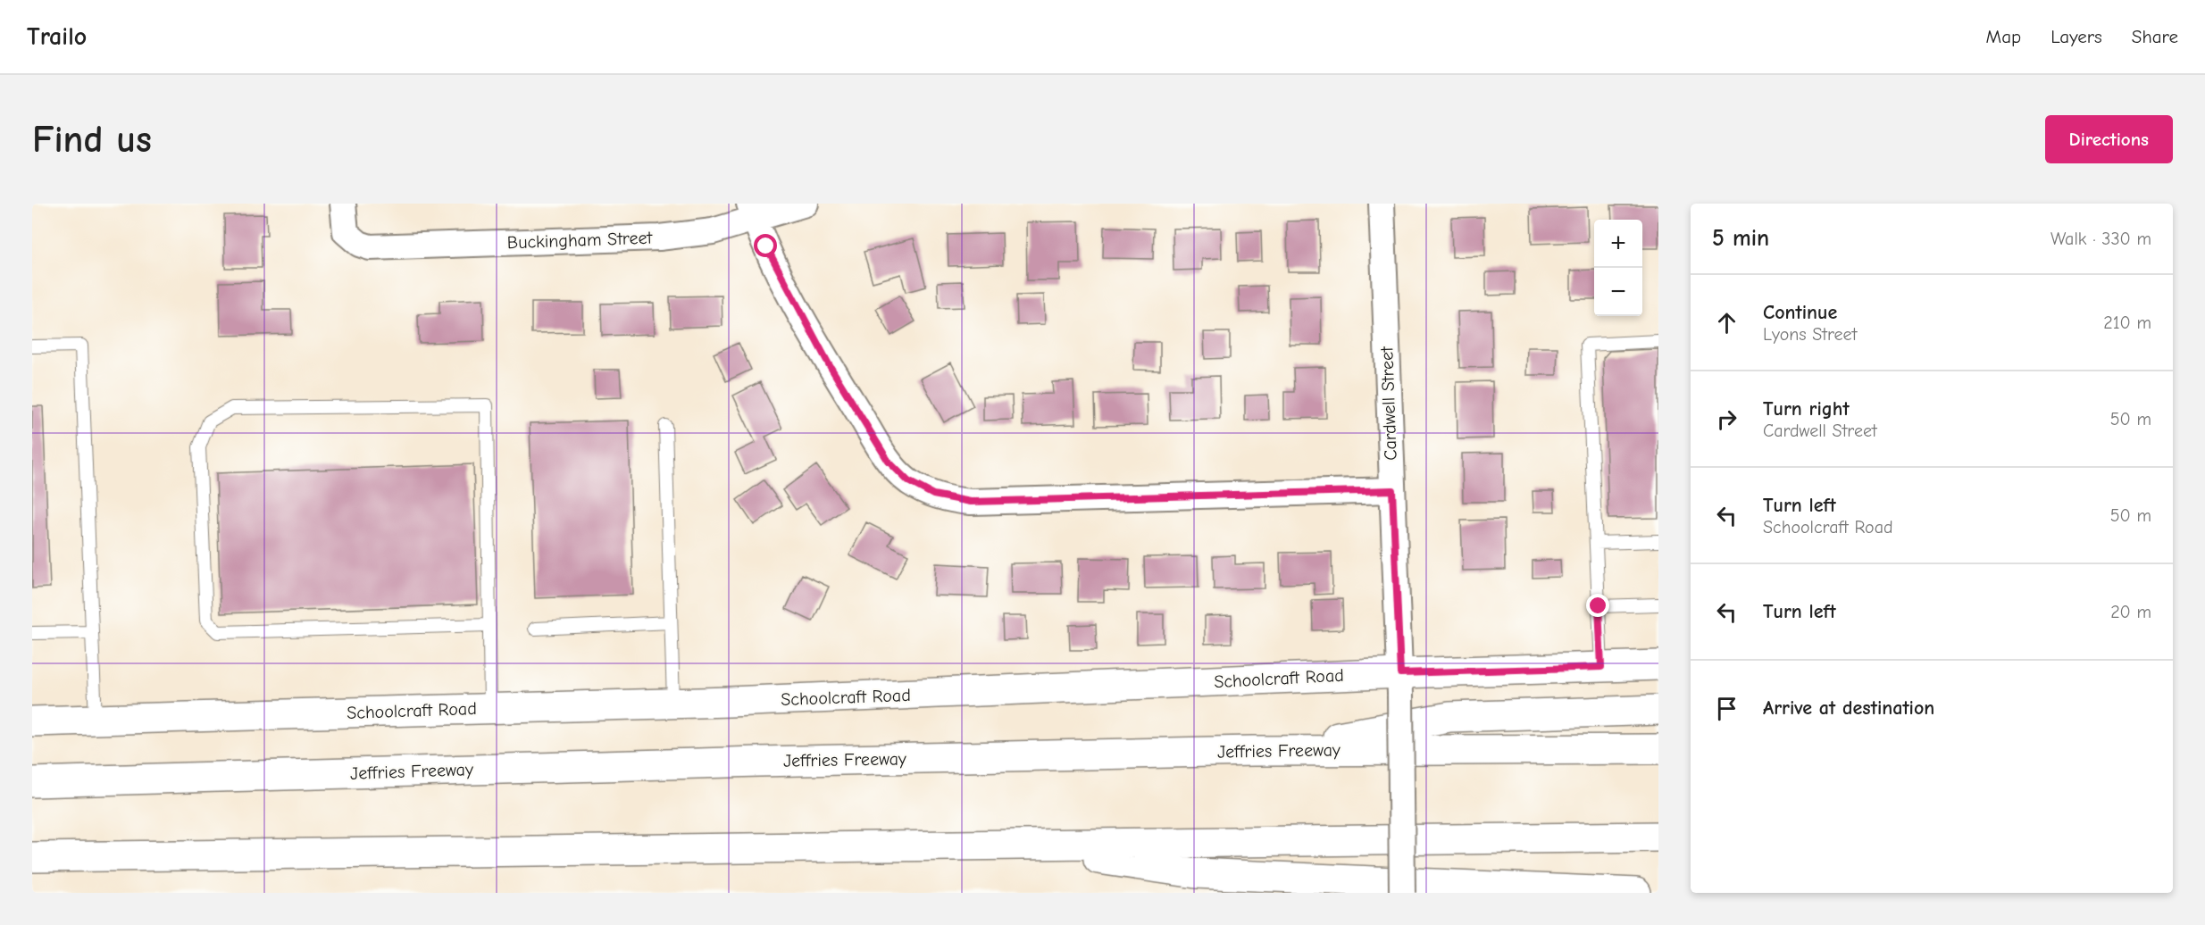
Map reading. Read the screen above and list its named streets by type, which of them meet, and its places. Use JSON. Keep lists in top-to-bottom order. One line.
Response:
{"streets":{"main road":["Schoolcraft Road","Jeffries Freeway"],"street":["Buckingham Street","Cardwell Street"]},"crossings":[["Cardwell Street","Schoolcraft Road"]],"page":{"header":"Trailo","nav":["Map","Layers","Share"],"buttons":"Directions","title":"Find us","heading":["5 min","Walk · 330 m"],"map_buttons":["+","−"],"list":[["Continue","Lyons Street","210 m"],["Turn right","Cardwell Street","50 m"],["Turn left","Schoolcraft Road","50 m"],["Turn left","20 m"],"Arrive at destination"]}}
